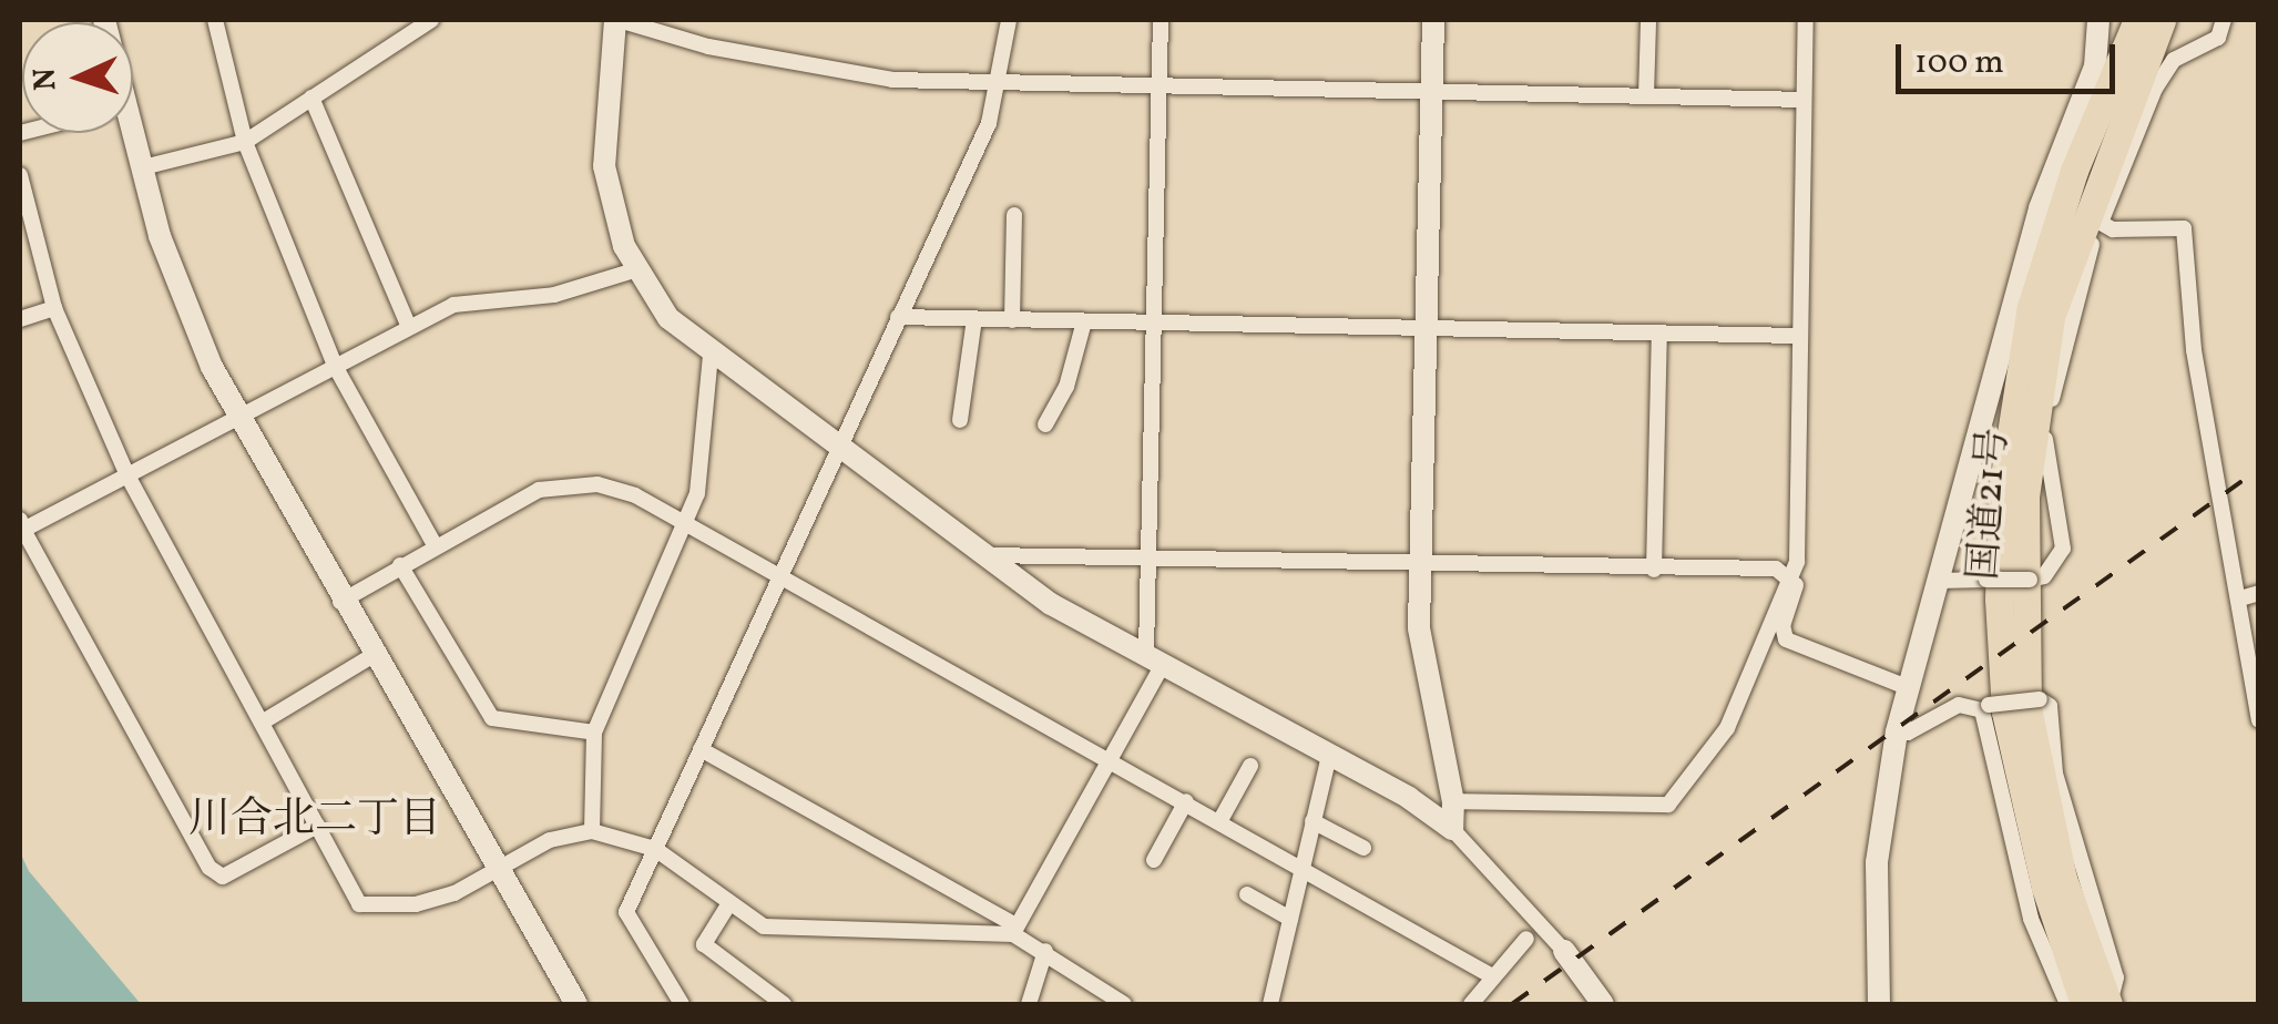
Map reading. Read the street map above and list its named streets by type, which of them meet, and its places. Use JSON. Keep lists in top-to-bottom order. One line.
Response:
{"streets":{"highway":["国道21号"]},"districts":["川合北二丁目"],"scale_bar":"100 m","north":"left"}
